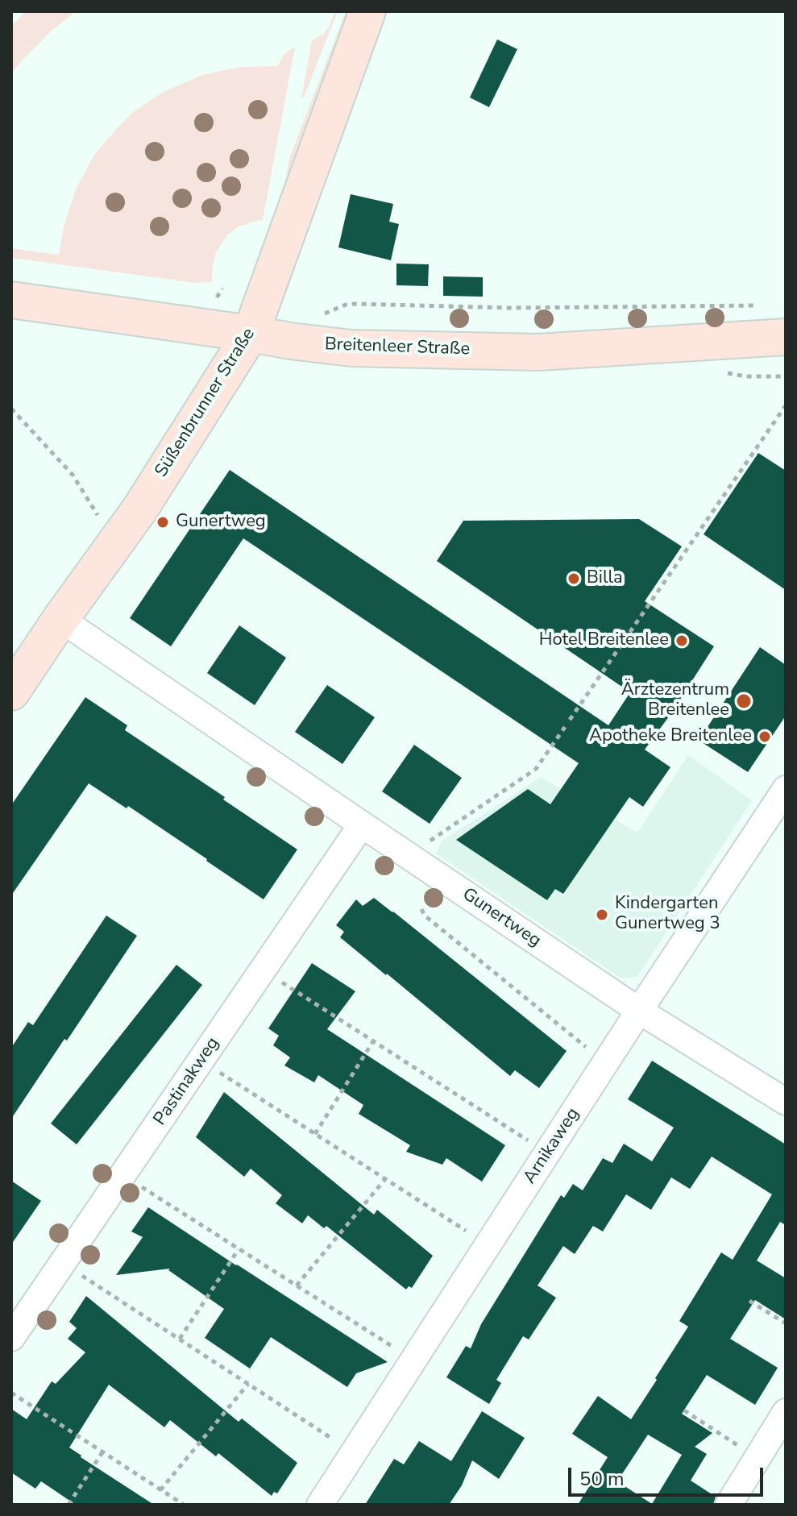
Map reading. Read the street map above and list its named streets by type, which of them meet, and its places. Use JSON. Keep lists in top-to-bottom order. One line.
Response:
{"streets":{"street":["Breitenleer Straße","Süßenbrunner Straße","Gunertweg","Pastinakweg","Arnikaweg"]},"crossings":[["Breitenleer Straße","Süßenbrunner Straße"],["Süßenbrunner Straße","Gunertweg"],["Gunertweg","Pastinakweg"],["Gunertweg","Arnikaweg"]],"places":["Gunertweg","Billa","Hotel Breitenlee","Ärztezentrum Breitenlee","Apotheke Breitenlee","Kindergarten Gunertweg 3"],"scale_bar":"50 m"}
